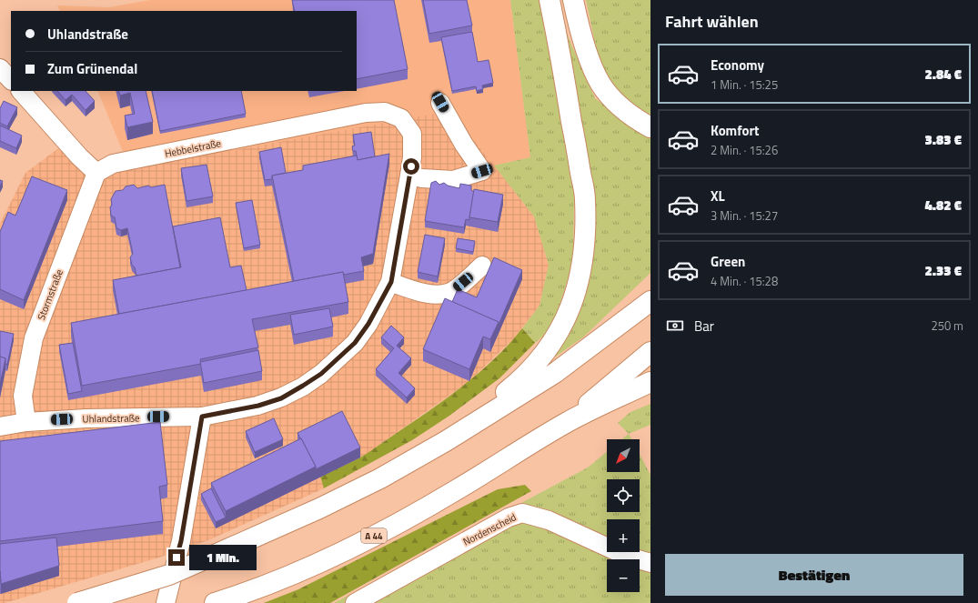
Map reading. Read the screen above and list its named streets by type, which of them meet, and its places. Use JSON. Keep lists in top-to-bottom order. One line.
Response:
{"streets":{"highway":["A 44"],"street":["Hebbelstraße","Stormstraße","Uhlandstraße","Nordenscheid"]},"crossings":[["Hebbelstraße","Stormstraße"],["Hebbelstraße","Uhlandstraße"],["Stormstraße","Uhlandstraße"]],"north":"bottom left","page":{"heading":"Fahrt wählen","banner":["Uhlandstraße","Zum Grünendal"],"list":[{"name":"Economy","note":"1 Min. · 15:25","value":"2.84 €"},{"name":"Komfort","note":"2 Min. · 15:26","value":"3.83 €"},{"name":"XL","note":"3 Min. · 15:27","value":"4.82 €"},{"name":"Green","note":"4 Min. · 15:28","value":"2.33 €"}],"pay":["Bar","250 m"],"map_buttons":["+","−"],"bubble":"1 Min.","buttons":"Bestätigen"}}
